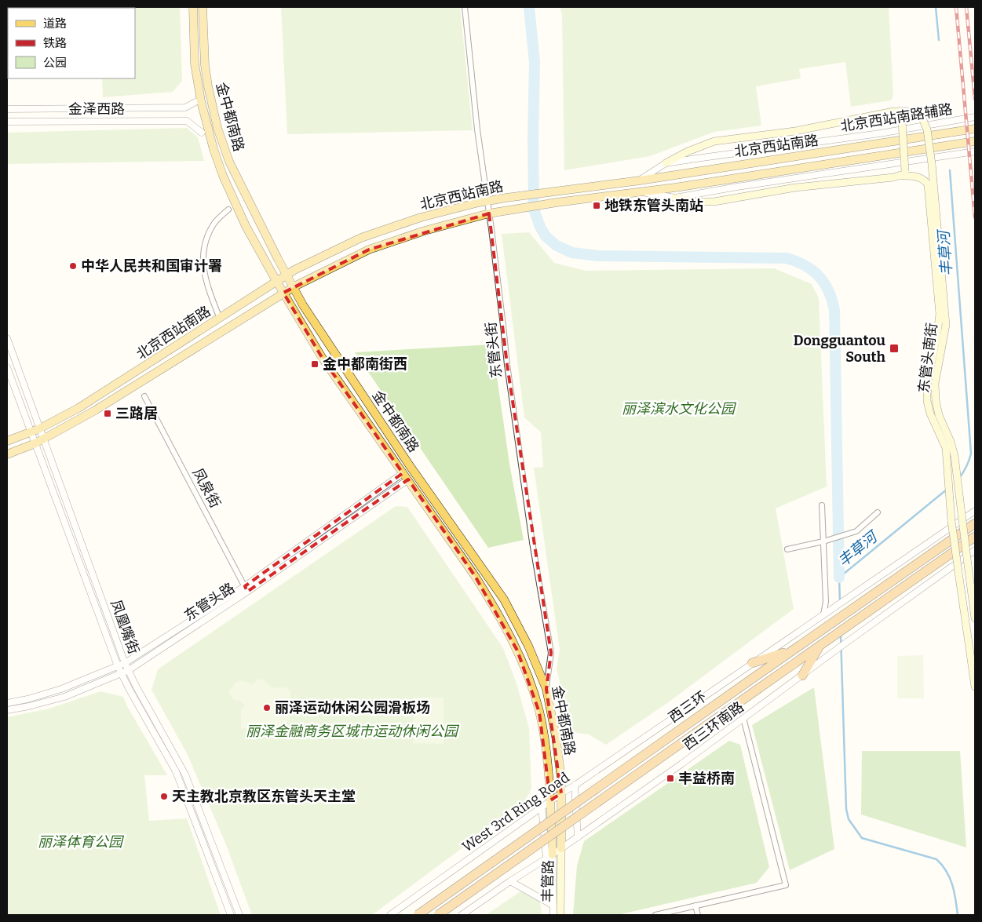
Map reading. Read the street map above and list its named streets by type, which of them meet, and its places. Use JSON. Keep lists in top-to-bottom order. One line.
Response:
{"streets":{"highway":["西三环"],"main road":["金中都南路","北京西站南路","东管头南街","丰管路"],"street":["金泽西路","北京西站南路辅路","东管头街","凤泉街","东管头路","凤凰嘴街","西三环南路","West 3rd Ring Road"]},"crossings":[["金中都南路","北京西站南路"],["金中都南路","东管头街"],["金中都南路","东管头路"],["金中都南路","西三环南路"],["金中都南路","West 3rd Ring Road"],["金中都南路","丰管路"],["北京西站南路辅路","北京西站南路"],["北京西站南路辅路","东管头南街"],["北京西站南路","东管头街"],["北京西站南路","凤凰嘴街"],["凤泉街","东管头路"],["东管头路","凤凰嘴街"],["西三环南路","丰管路"],["West 3rd Ring Road","丰管路"]],"water":["丰草河"],"parks":["丽泽滨水文化公园","丽泽金融商务区城市运动休闲公园","丽泽体育公园"],"places":{"transit":["地铁东管头南站","Dongguantou South","金中都南街西","三路居","丰益桥南"],"other":["中华人民共和国审计署","丽泽运动休闲公园滑板场","天主教北京教区东管头天主堂"]},"legend":["道路","铁路","公园"]}
